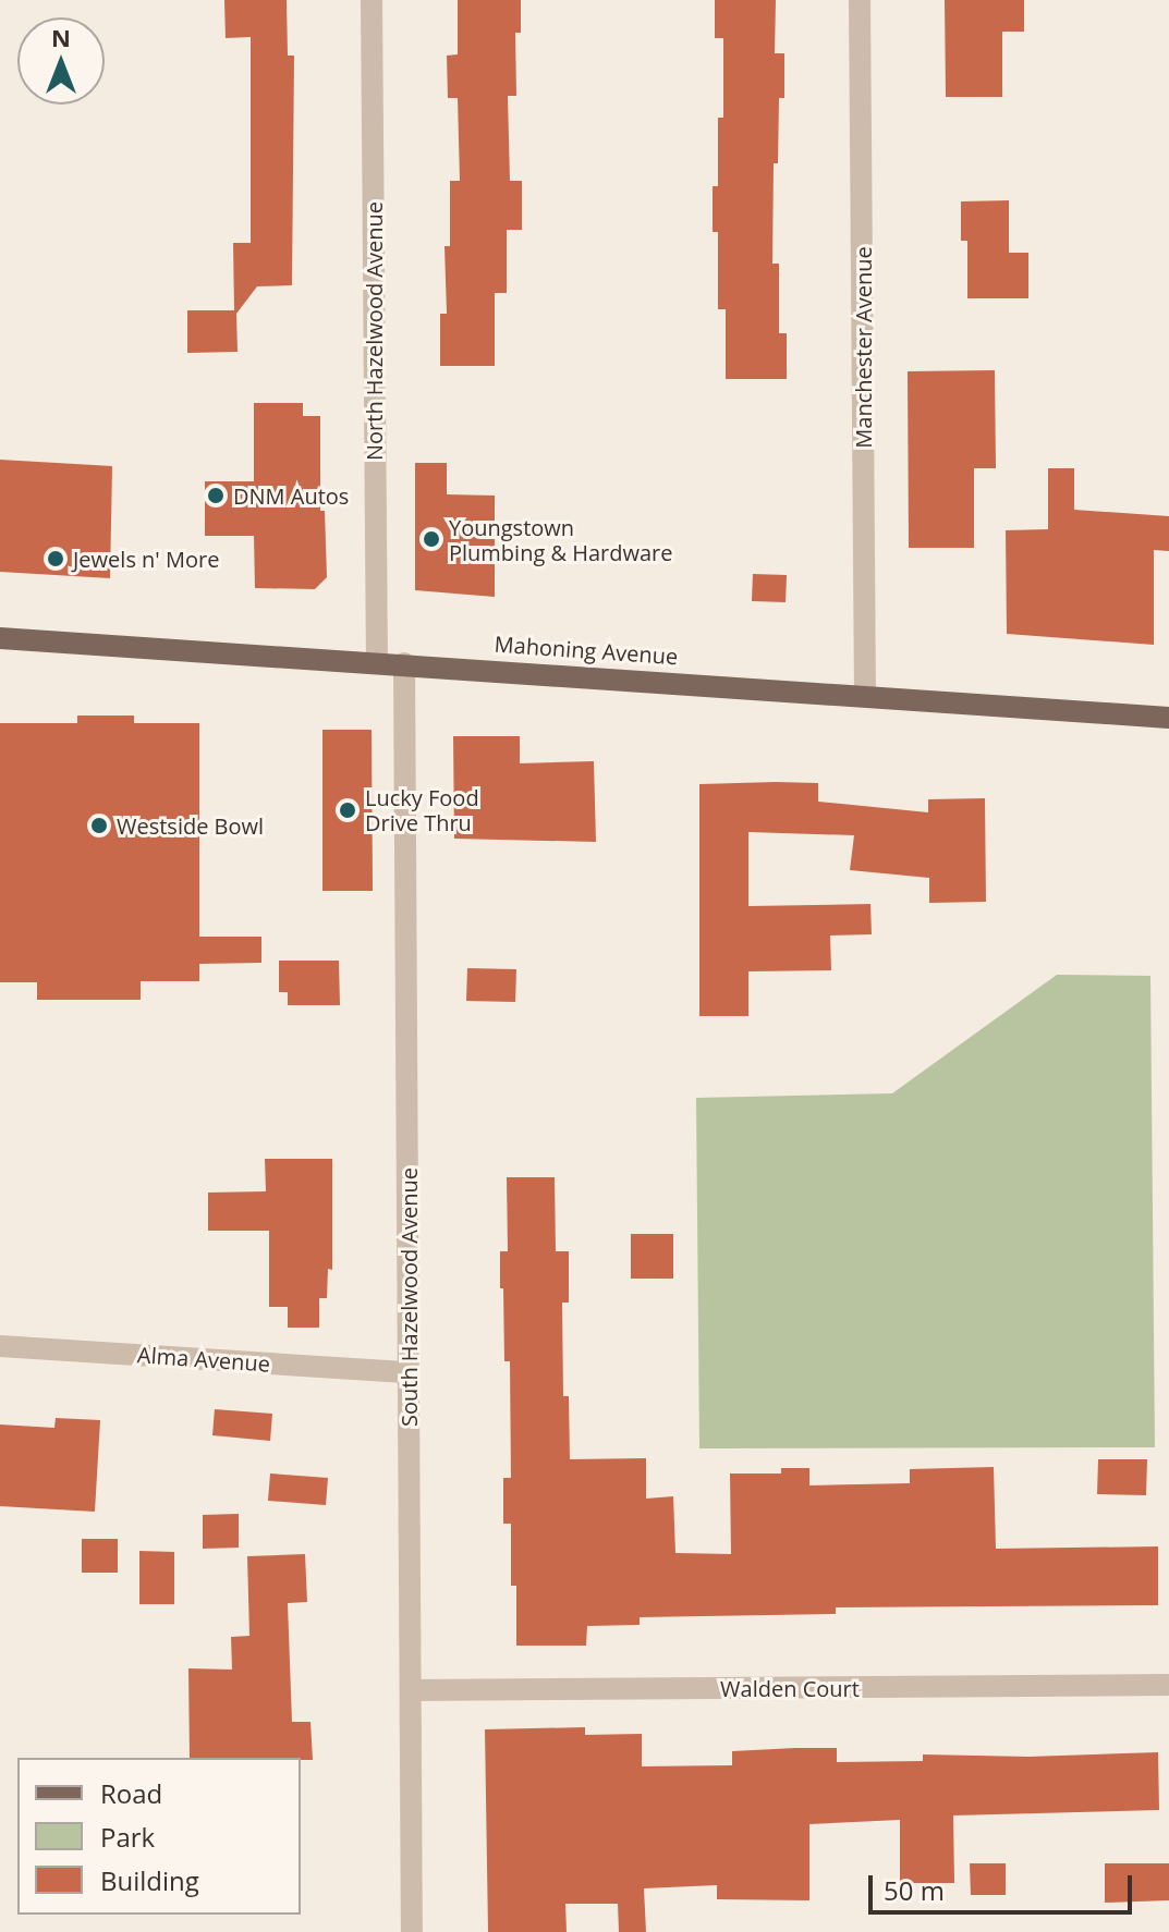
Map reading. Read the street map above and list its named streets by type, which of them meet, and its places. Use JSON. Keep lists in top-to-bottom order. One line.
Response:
{"streets":{"main road":["Mahoning Avenue"],"street":["North Hazelwood Avenue","Manchester Avenue","South Hazelwood Avenue","Alma Avenue","Walden Court"]},"crossings":[["North Hazelwood Avenue","Mahoning Avenue"],["Manchester Avenue","Mahoning Avenue"],["Mahoning Avenue","South Hazelwood Avenue"],["South Hazelwood Avenue","Alma Avenue"],["South Hazelwood Avenue","Walden Court"]],"places":["DNM Autos","Youngstown Plumbing & Hardware","Jewels n' More","Lucky Food Drive Thru","Westside Bowl"],"legend":["Road","Park","Building"],"scale_bar":"50 m","north":"top"}
